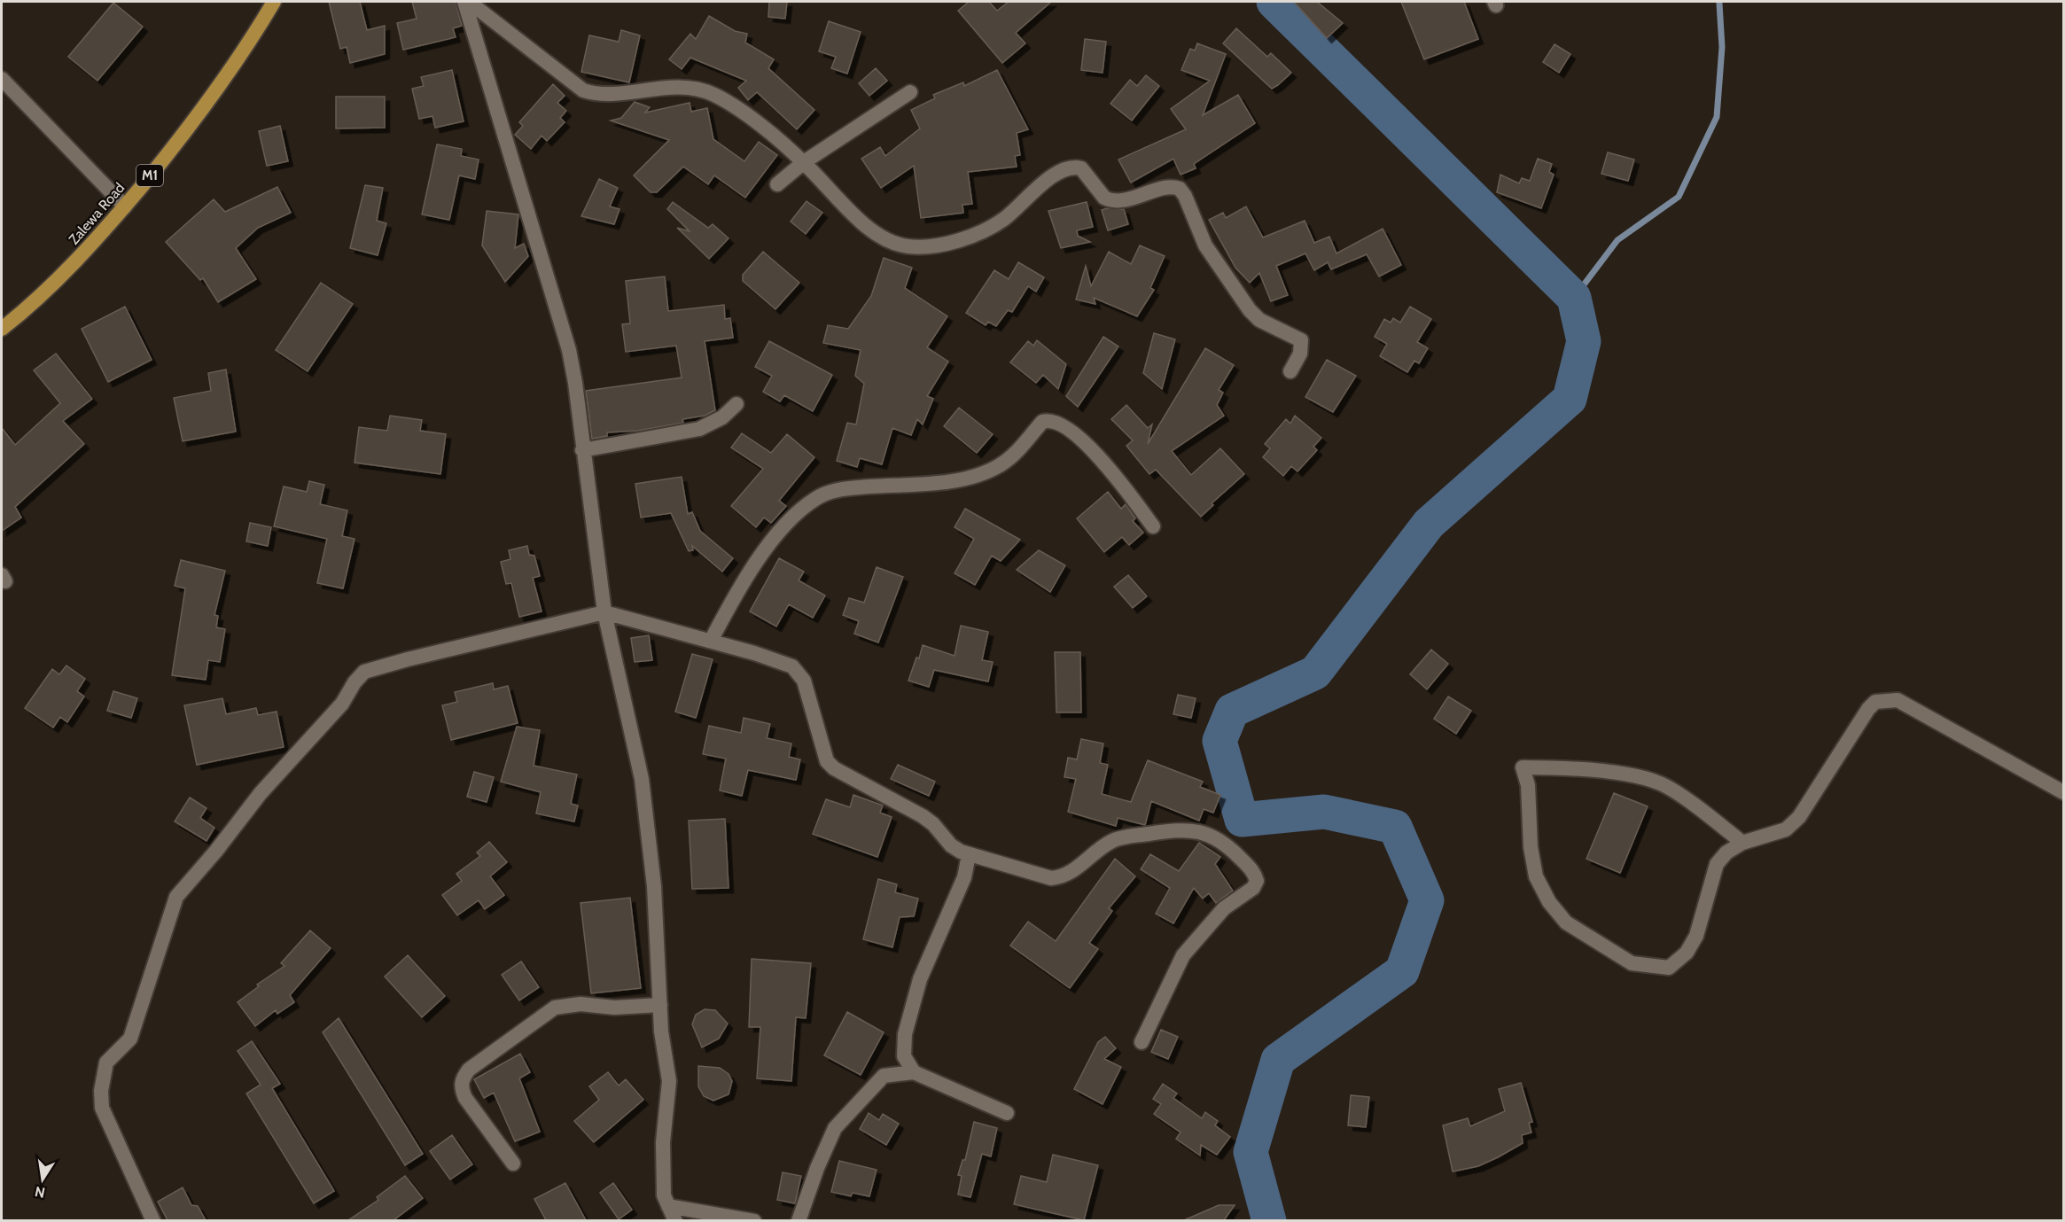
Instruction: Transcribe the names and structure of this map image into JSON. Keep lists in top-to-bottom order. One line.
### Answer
{"streets":{"highway":["M1","Zalewa Road"]},"north":"bottom"}
